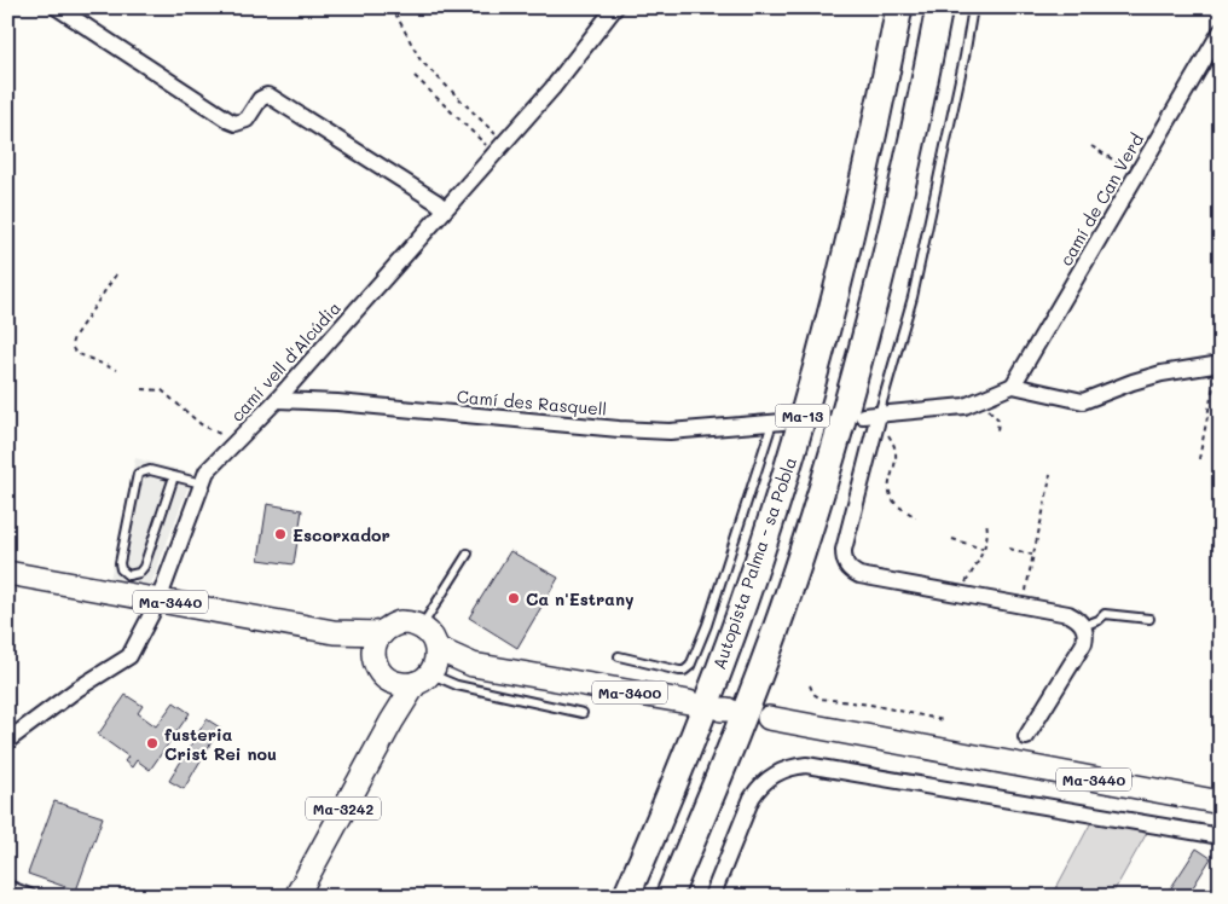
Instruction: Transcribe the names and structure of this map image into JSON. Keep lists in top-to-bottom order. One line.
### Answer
{"streets":{"highway":["Ma-13","Autopista Palma - sa Pobla"],"main road":["Ma-3440","Ma-3400","Ma-3242"],"street":["camí de Can Verd","camí vell d'Alcúdia","Camí des Rasquell"]},"crossings":[["camí vell d'Alcúdia","Camí des Rasquell"],["camí vell d'Alcúdia","Ma-3440"],["Ma-3440","Ma-3400"],["Ma-3440","Ma-3242"],["Ma-3400","Ma-3242"]],"places":["Escorxador","Ca n'Estrany","fusteria Crist Rei nou"]}
